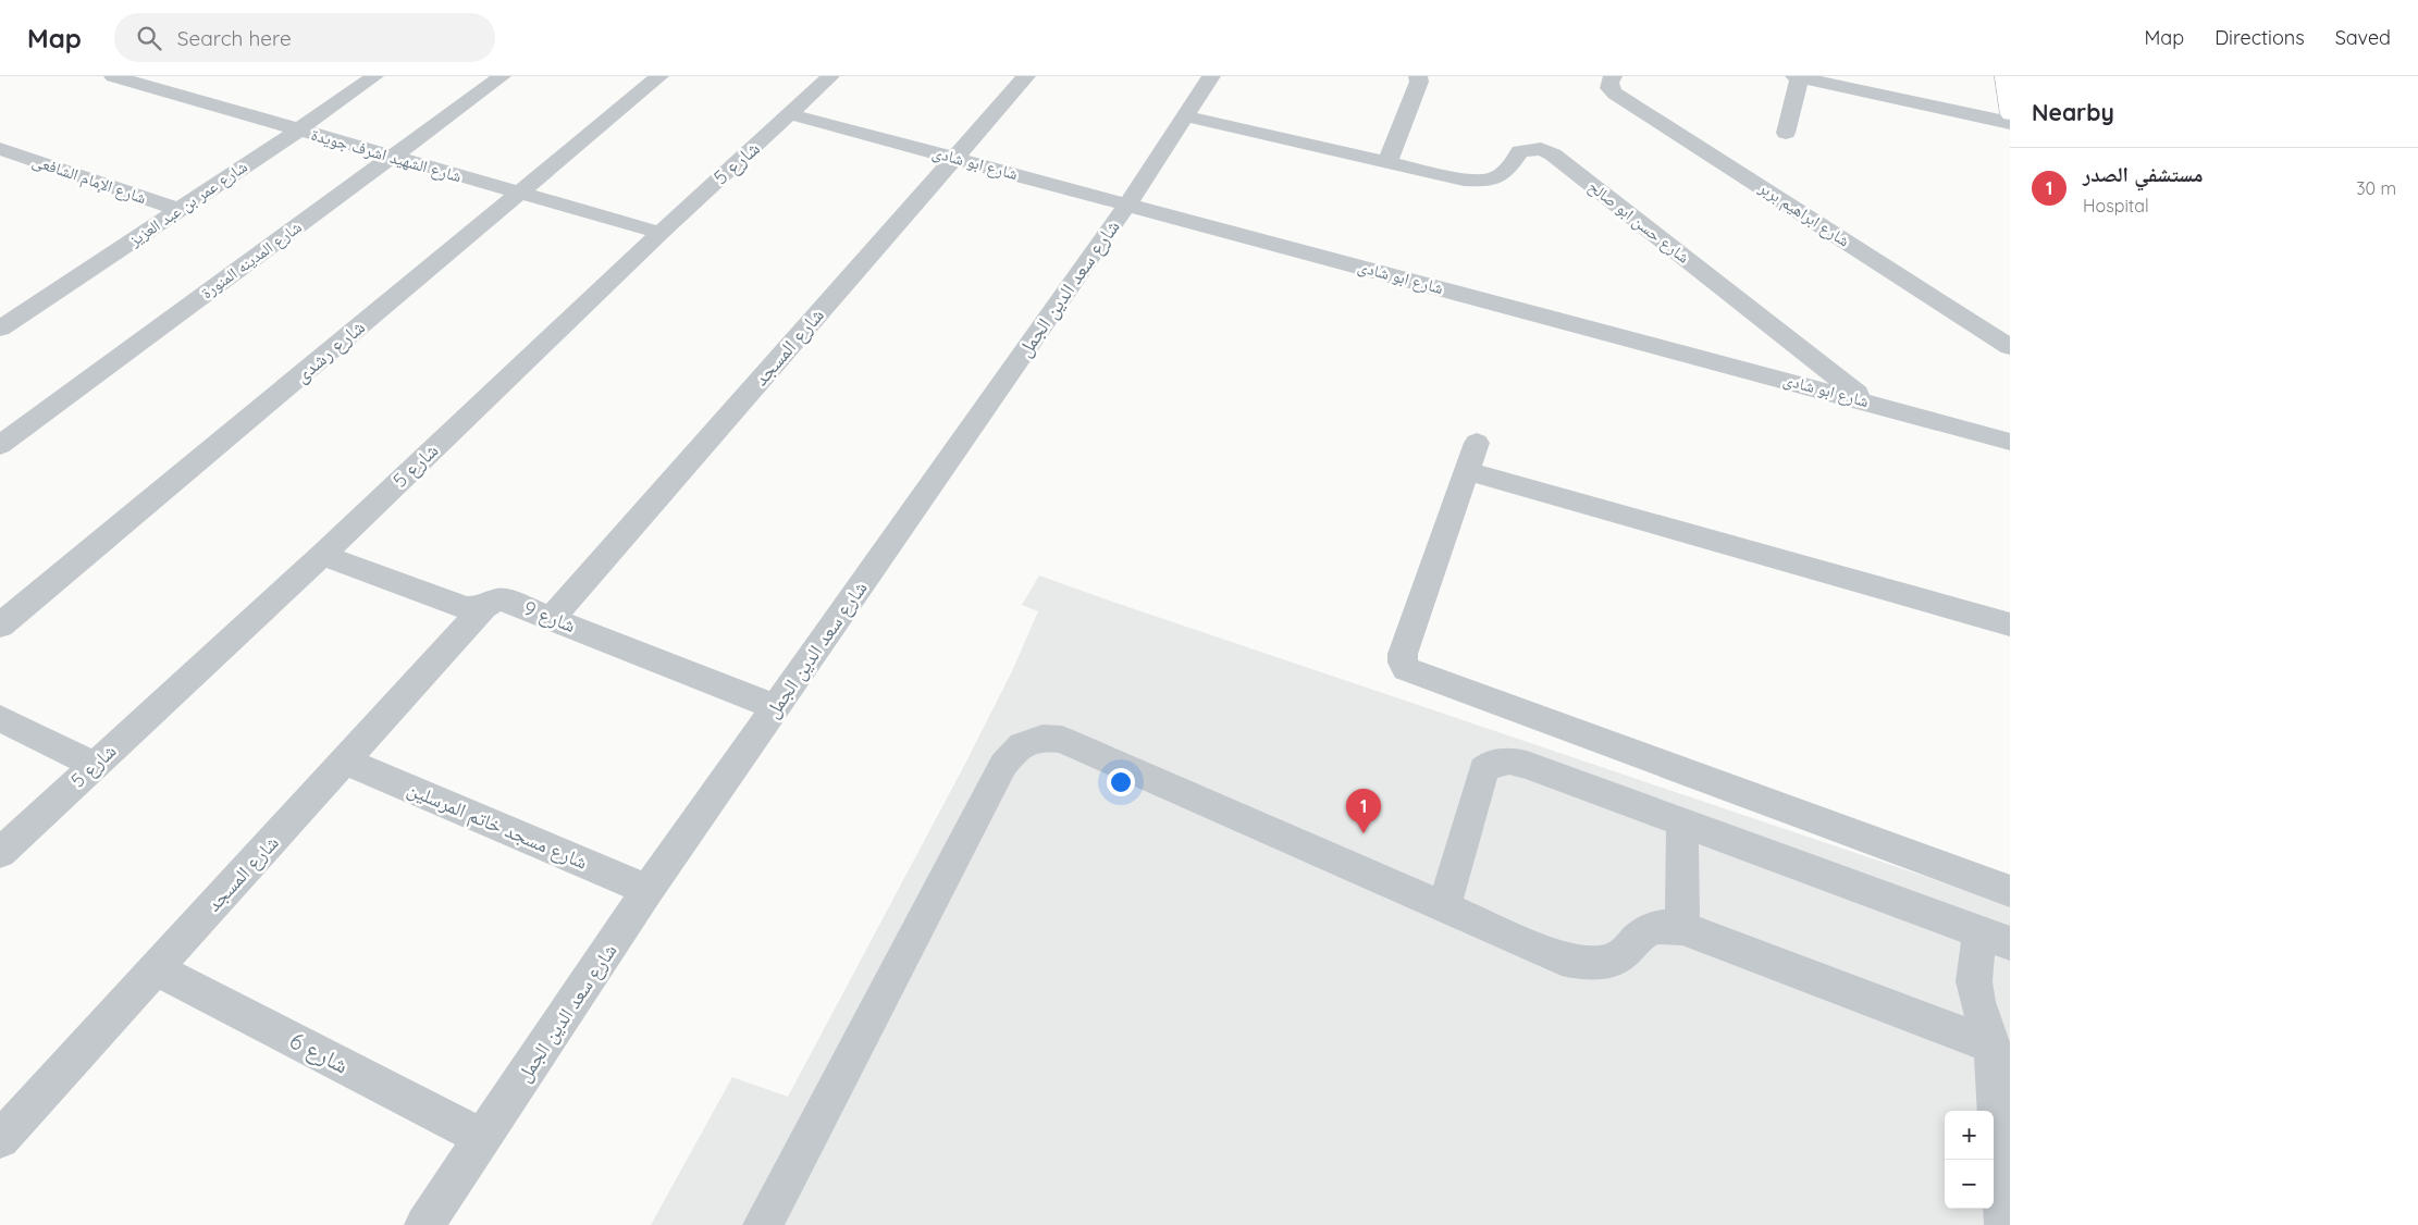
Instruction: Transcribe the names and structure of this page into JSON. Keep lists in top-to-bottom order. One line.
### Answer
{"streets":{"street":["شارع الشهيد اشرف جويدة","شارع 5","شارع ابو شادى","شارع الإمام الشافعى","شارع عمر بن عبد العزيز","شارع ابراهيم بربر","شارع حسن ابو صالح","شارع المدينه المنورة","شارع سعد الدين الجمل","شارع المسجد","شارع رشدى","شارع 9","شارع مسجد خاتم المرسلين","شارع 6"]},"crossings":[["شارع الشهيد اشرف جويدة","شارع 5"],["شارع الشهيد اشرف جويدة","شارع عمر بن عبد العزيز"],["شارع الشهيد اشرف جويدة","شارع المدينه المنورة"],["شارع الشهيد اشرف جويدة","شارع رشدى"],["شارع 5","شارع ابو شادى"],["شارع 5","شارع 9"],["شارع ابو شادى","شارع حسن ابو صالح"],["شارع ابو شادى","شارع سعد الدين الجمل"],["شارع ابو شادى","شارع المسجد"],["شارع الإمام الشافعى","شارع عمر بن عبد العزيز"],["شارع سعد الدين الجمل","شارع 9"],["شارع سعد الدين الجمل","شارع مسجد خاتم المرسلين"],["شارع سعد الدين الجمل","شارع 6"],["شارع المسجد","شارع 9"],["شارع المسجد","شارع مسجد خاتم المرسلين"],["شارع المسجد","شارع 6"]],"page":{"header":"Map","search":"Search here","nav":["Map","Directions","Saved"],"heading":"Nearby","list":[{"mark":"1","name":"مستشفي الصدر","note":"Hospital","value":"30 m"}],"pins":"1","map_buttons":["+","−"]}}
